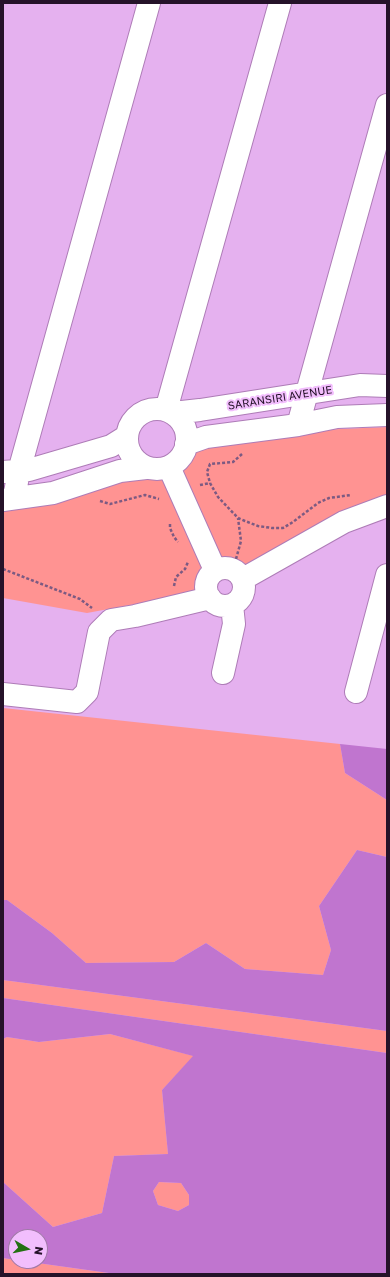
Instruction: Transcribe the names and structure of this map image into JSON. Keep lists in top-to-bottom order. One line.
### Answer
{"streets":{"street":["SARANSIRI AVENUE"]},"north":"right"}
